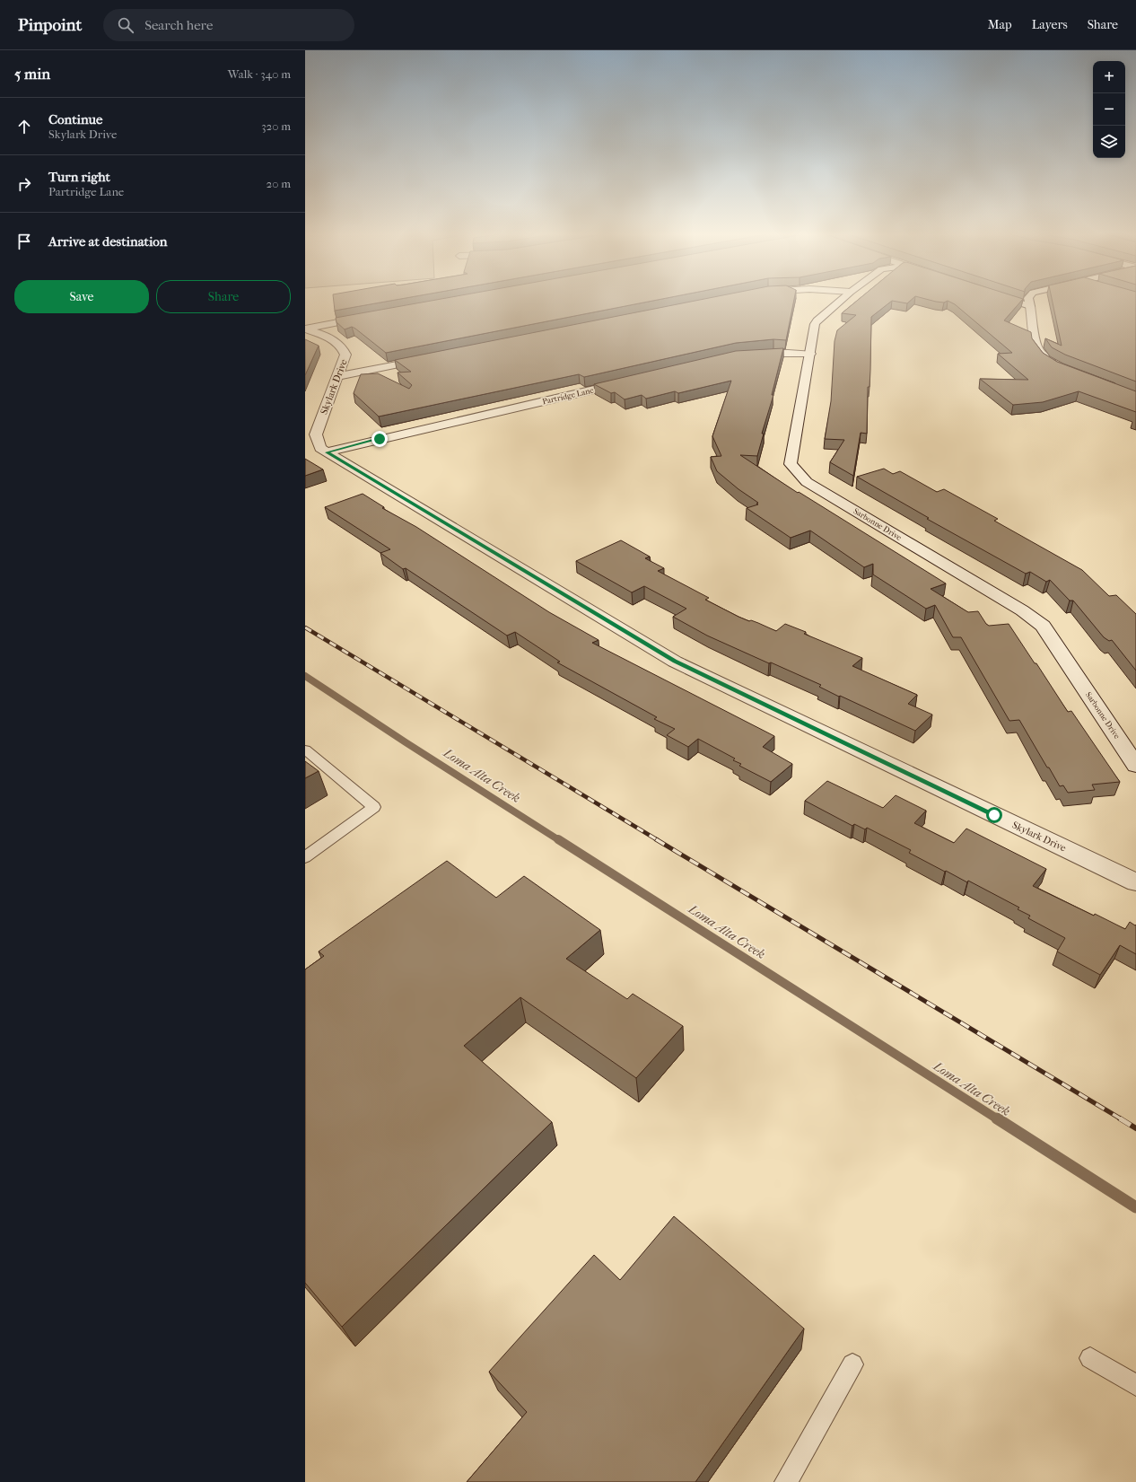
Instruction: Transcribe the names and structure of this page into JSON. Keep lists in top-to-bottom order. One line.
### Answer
{"streets":{"street":["Skylark Drive","Partridge Lane","Sarbonne Drive"]},"crossings":[["Skylark Drive","Partridge Lane"]],"water":["Loma Alta Creek"],"page":{"header":"Pinpoint","search":"Search here","nav":["Map","Layers","Share"],"heading":["5 min","Walk · 340 m"],"map_buttons":["+","−"],"list":[["Continue","Skylark Drive","320 m"],["Turn right","Partridge Lane","20 m"],"Arrive at destination"],"buttons":["Save","Share"]}}
